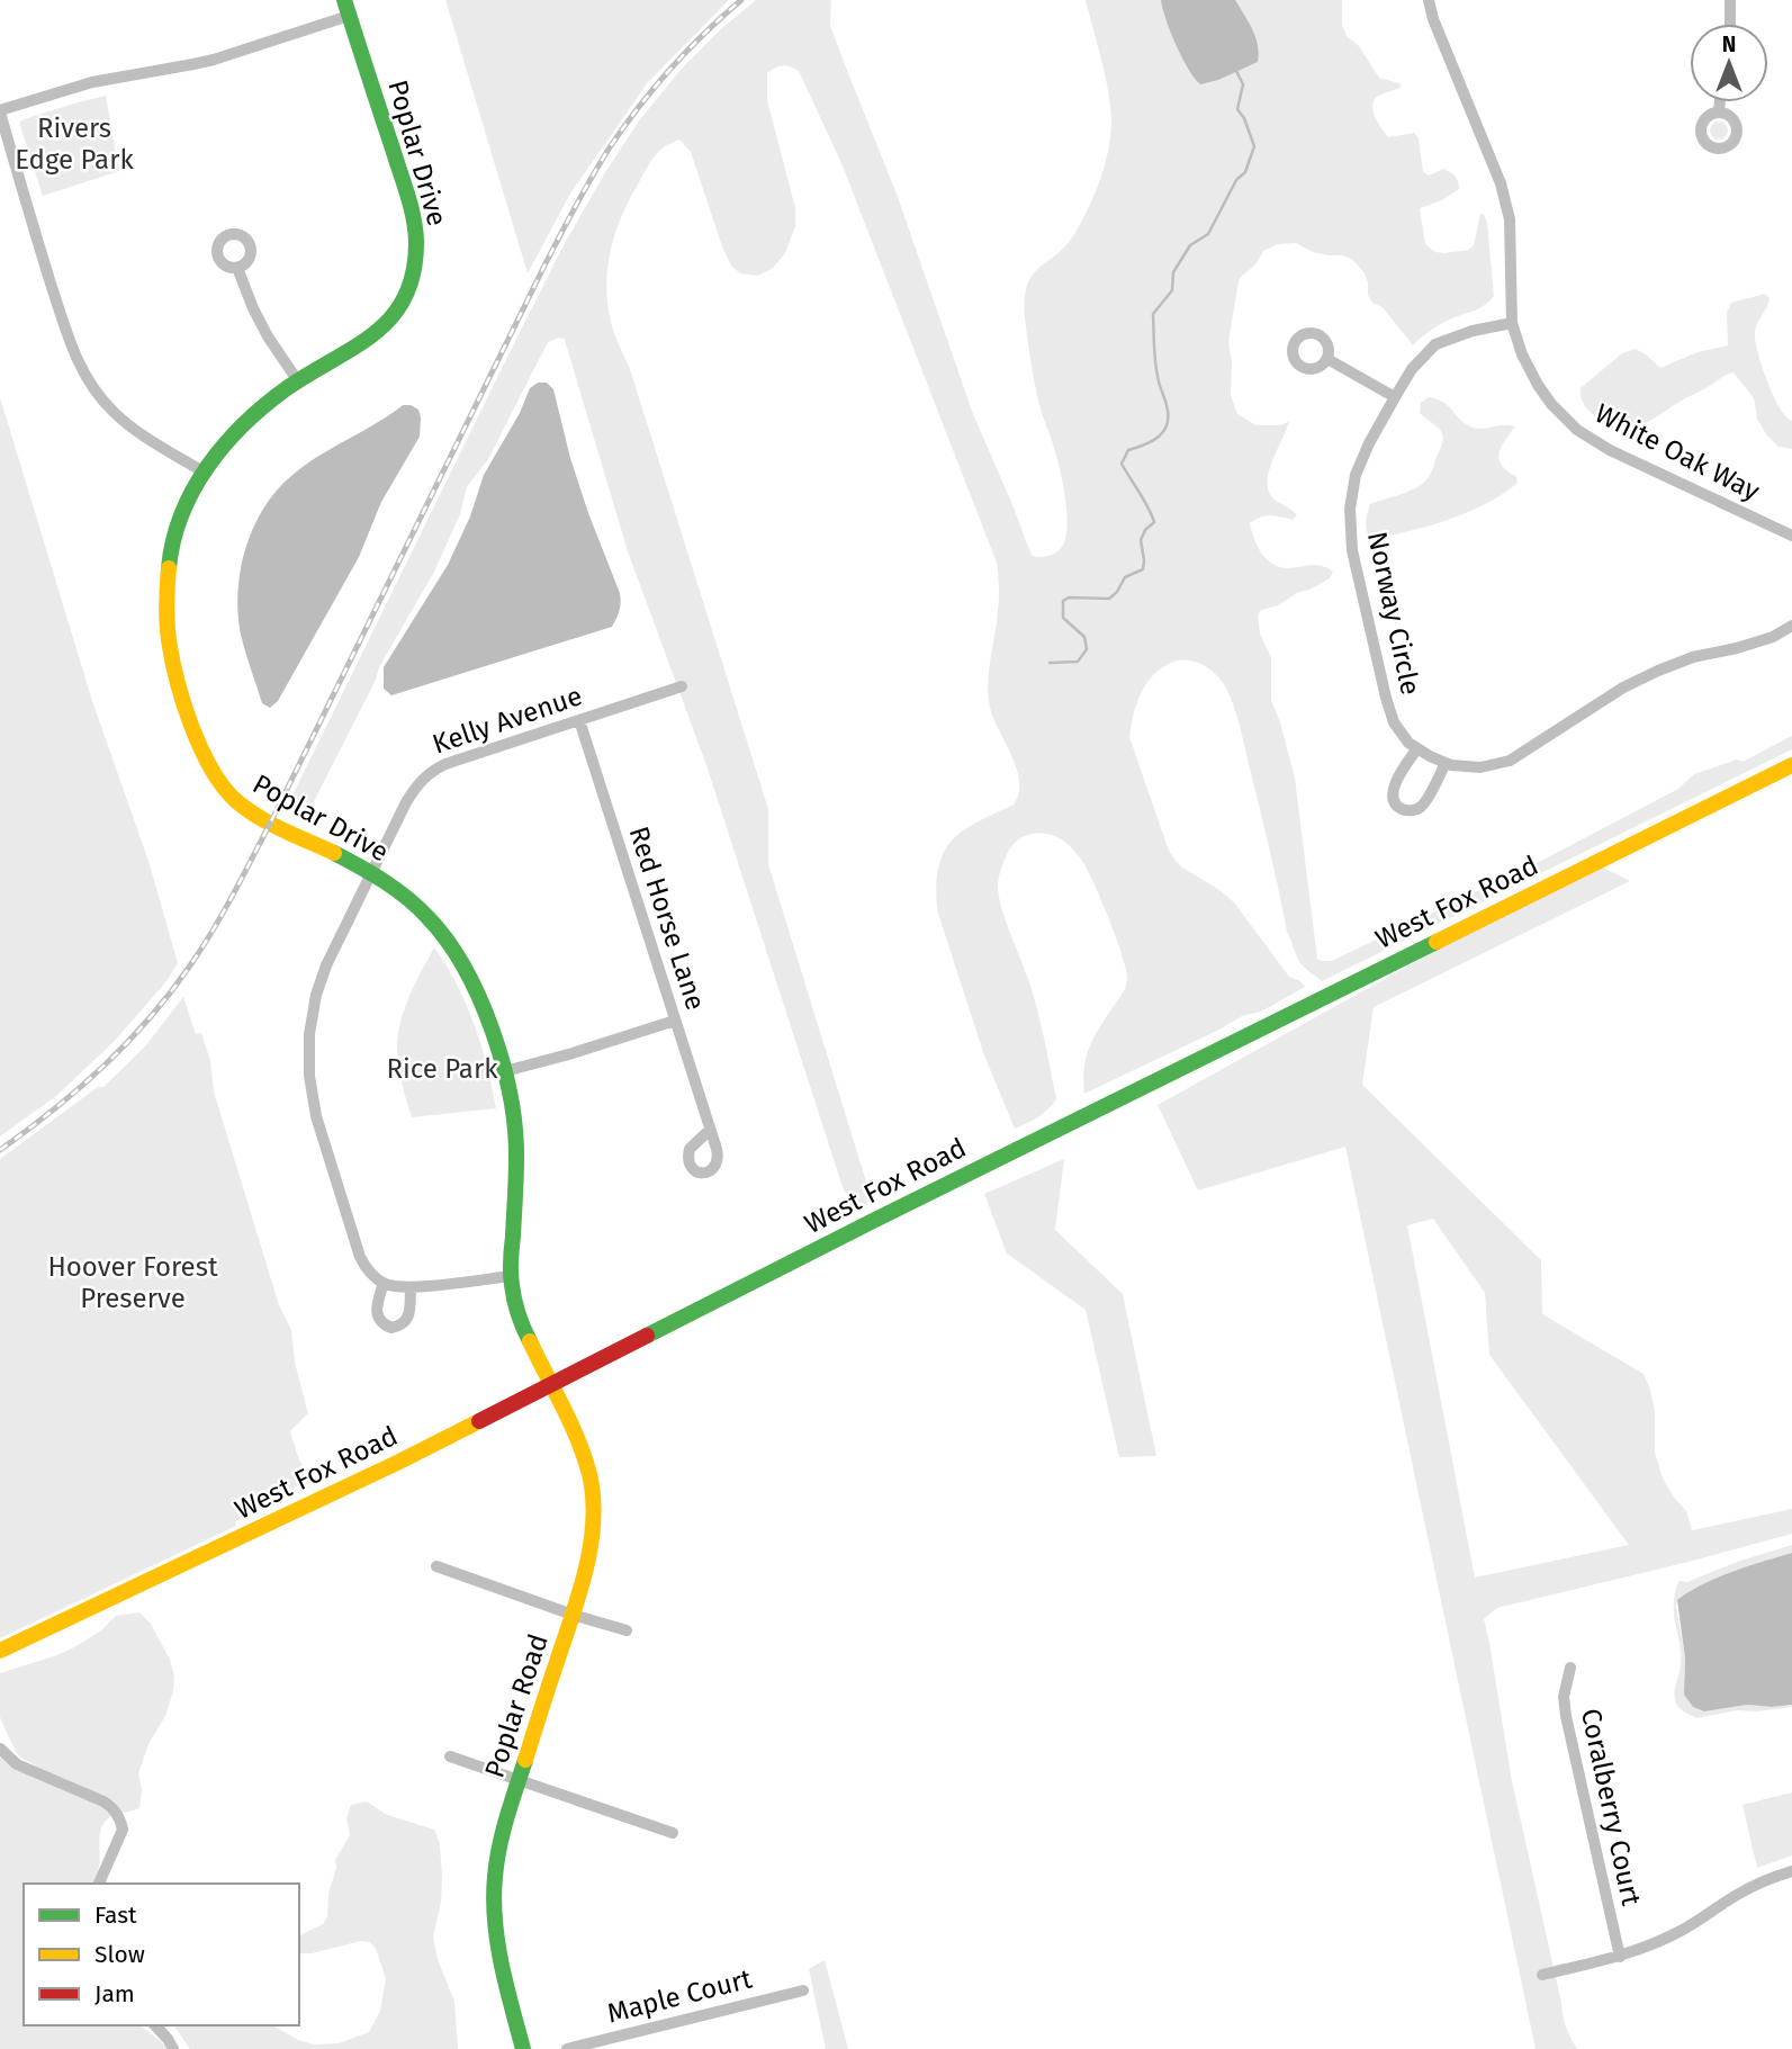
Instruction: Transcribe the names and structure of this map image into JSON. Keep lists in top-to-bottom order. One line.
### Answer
{"streets":{"street":["Poplar Drive","White Oak Way","Norway Circle","Kelly Avenue","West Fox Road","Red Horse Lane","Poplar Road","Coralberry Court","Maple Court"]},"crossings":[["Poplar Drive","Kelly Avenue"],["Poplar Drive","West Fox Road"],["Poplar Drive","Poplar Road"],["White Oak Way","Norway Circle"],["Kelly Avenue","Red Horse Lane"],["West Fox Road","Poplar Road"]],"parks":["Rivers Edge Park","Rice Park","Hoover Forest Preserve"],"legend":["Fast","Slow","Jam"],"north":"top"}
